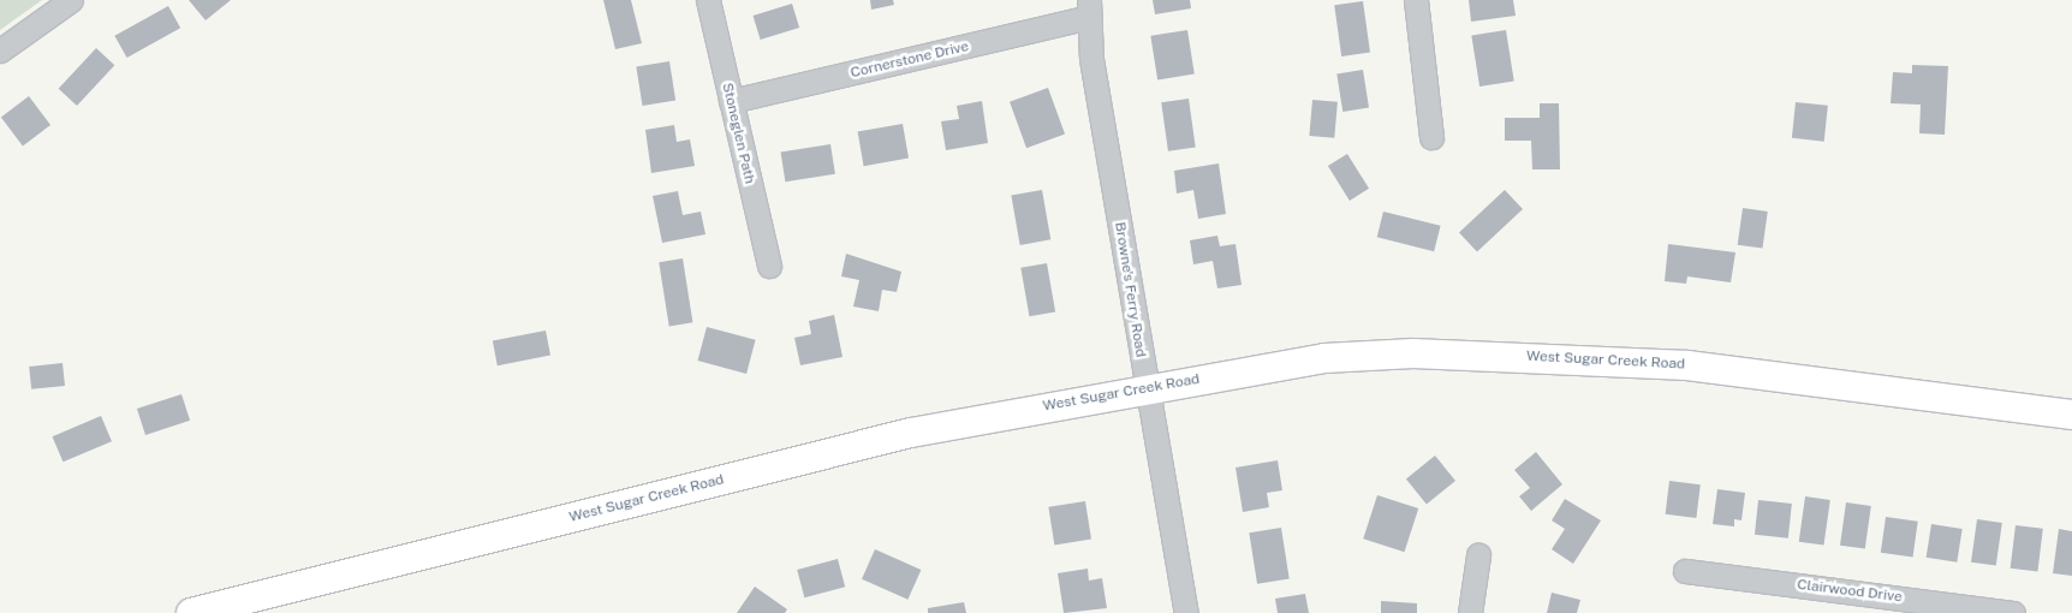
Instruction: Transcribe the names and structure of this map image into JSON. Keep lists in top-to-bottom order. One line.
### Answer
{"streets":{"main road":["West Sugar Creek Road"],"street":["Cornerstone Drive","Stoneglen Path","Browne's Ferry Road","Clairwood Drive"]},"crossings":[["Cornerstone Drive","Stoneglen Path"],["Cornerstone Drive","Browne's Ferry Road"],["Browne's Ferry Road","West Sugar Creek Road"]]}
